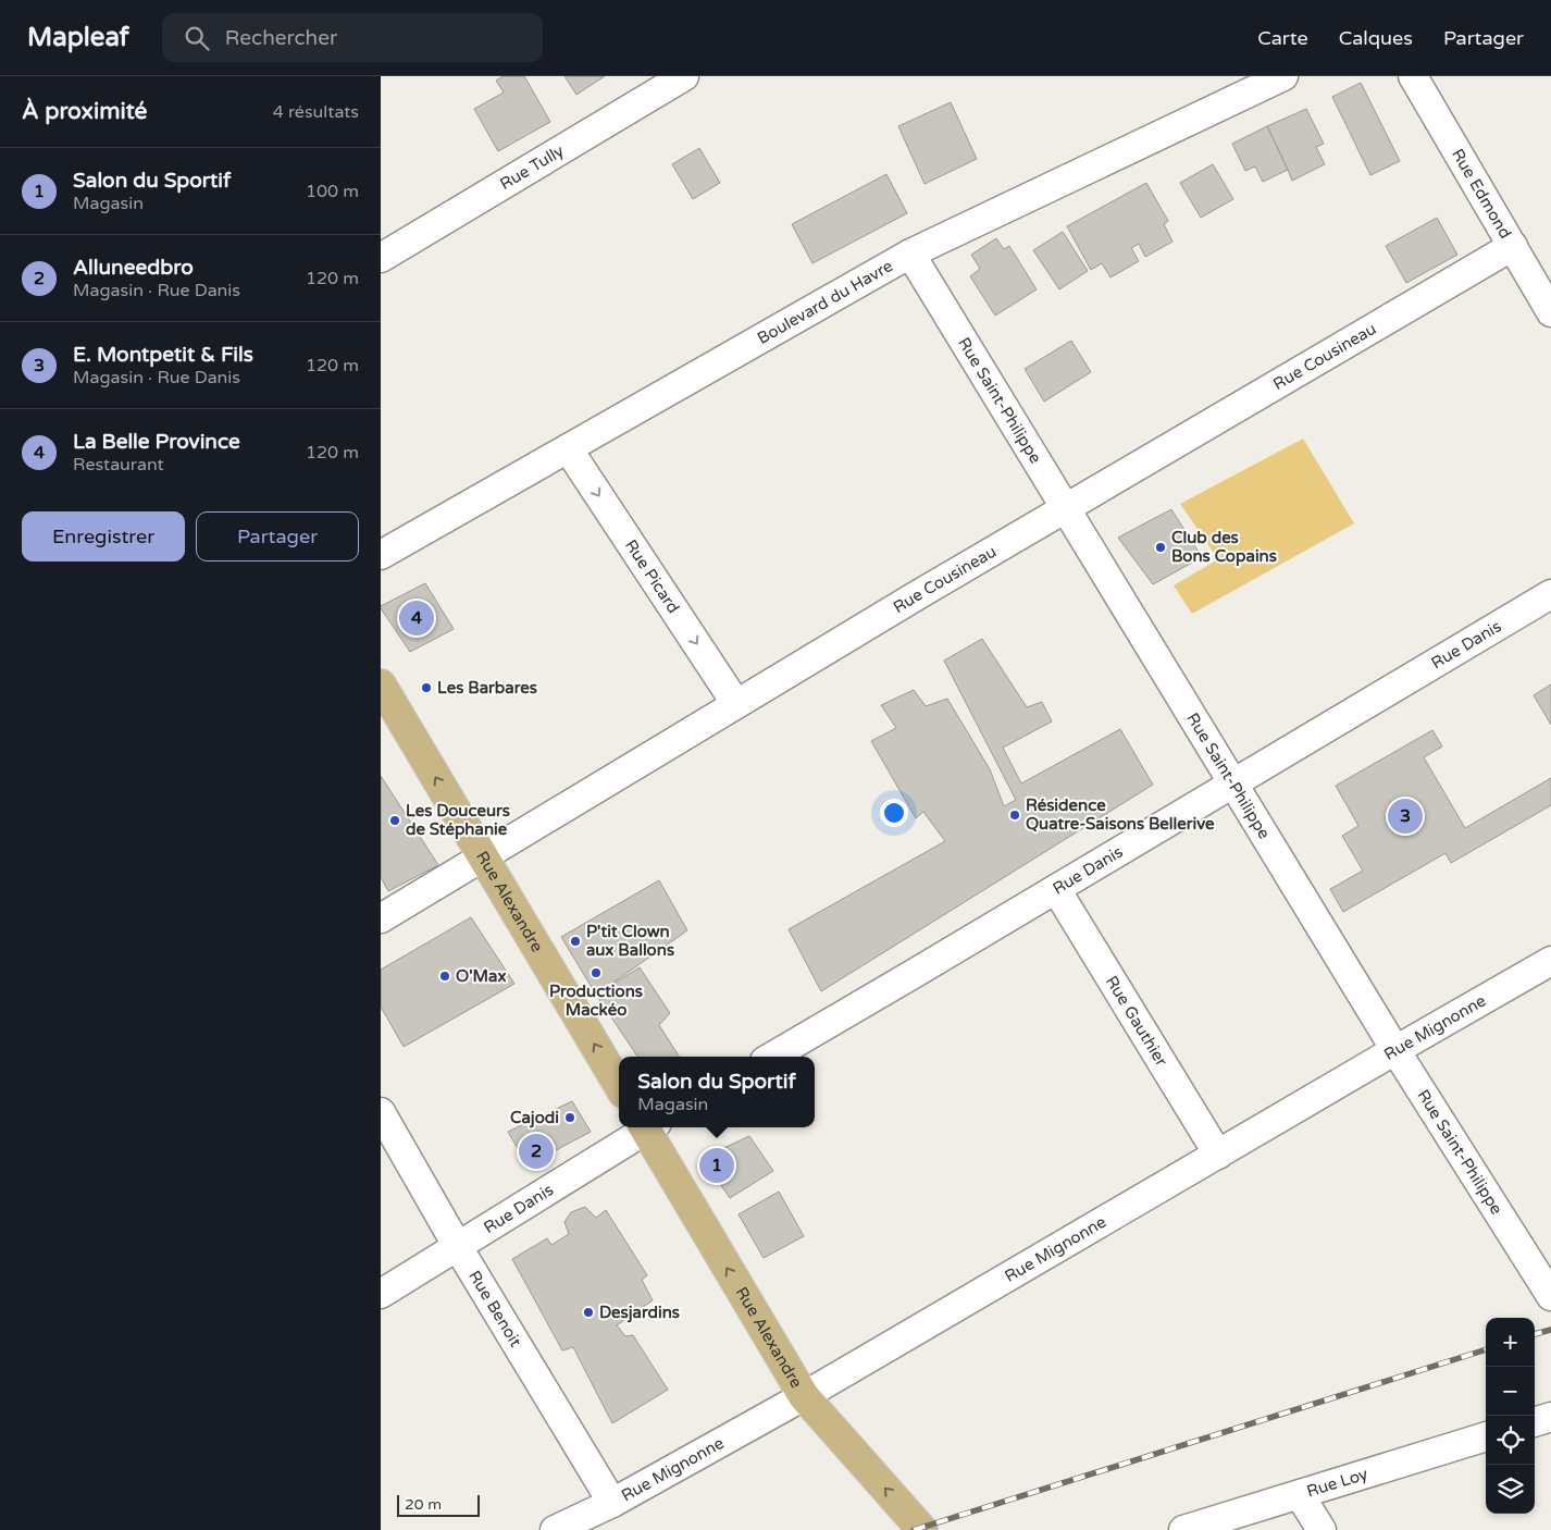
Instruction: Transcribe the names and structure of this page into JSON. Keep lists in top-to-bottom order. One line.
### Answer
{"streets":{"main road":["Rue Alexandre"],"street":["Rue Tully","Rue Edmond","Boulevard du Havre","Rue Cousineau","Rue Saint-Philippe","Rue Picard","Rue Danis","Rue Gauthier","Rue Mignonne","Rue Benoit","Rue Loy"]},"crossings":[["Rue Edmond","Rue Cousineau"],["Boulevard du Havre","Rue Saint-Philippe"],["Boulevard du Havre","Rue Picard"],["Rue Cousineau","Rue Saint-Philippe"],["Rue Cousineau","Rue Picard"],["Rue Cousineau","Rue Alexandre"],["Rue Saint-Philippe","Rue Danis"],["Rue Saint-Philippe","Rue Mignonne"],["Rue Danis","Rue Gauthier"],["Rue Danis","Rue Benoit"],["Rue Alexandre","Rue Mignonne"],["Rue Gauthier","Rue Mignonne"],["Rue Mignonne","Rue Benoit"]],"one_way":["Rue Picard","Rue Alexandre"],"places":["Club des Bons Copains","Les Barbares","Résidence Quatre-Saisons Bellerive","Les Douceurs de Stéphanie","P'tit Clown aux Ballons","Productions Mackéo","O'Max","Cajodi","Desjardins"],"scale_bar":"20 m","page":{"header":"Mapleaf","search":"Rechercher","nav":["Carte","Calques","Partager"],"heading":["À proximité","4 résultats"],"list":[{"mark":"1","name":"Salon du Sportif","note":"Magasin","value":"100 m"},{"mark":"2","name":"Alluneedbro","note":"Magasin · Rue Danis","value":"120 m"},{"mark":"3","name":"E. Montpetit & Fils","note":"Magasin · Rue Danis","value":"120 m"},{"mark":"4","name":"La Belle Province","note":"Restaurant","value":"120 m"}],"buttons":["Enregistrer","Partager"],"pins":["4","3","2","1"],"popup":["Salon du Sportif","Magasin"],"map_buttons":["+","−"],"scale":"20 m"}}
